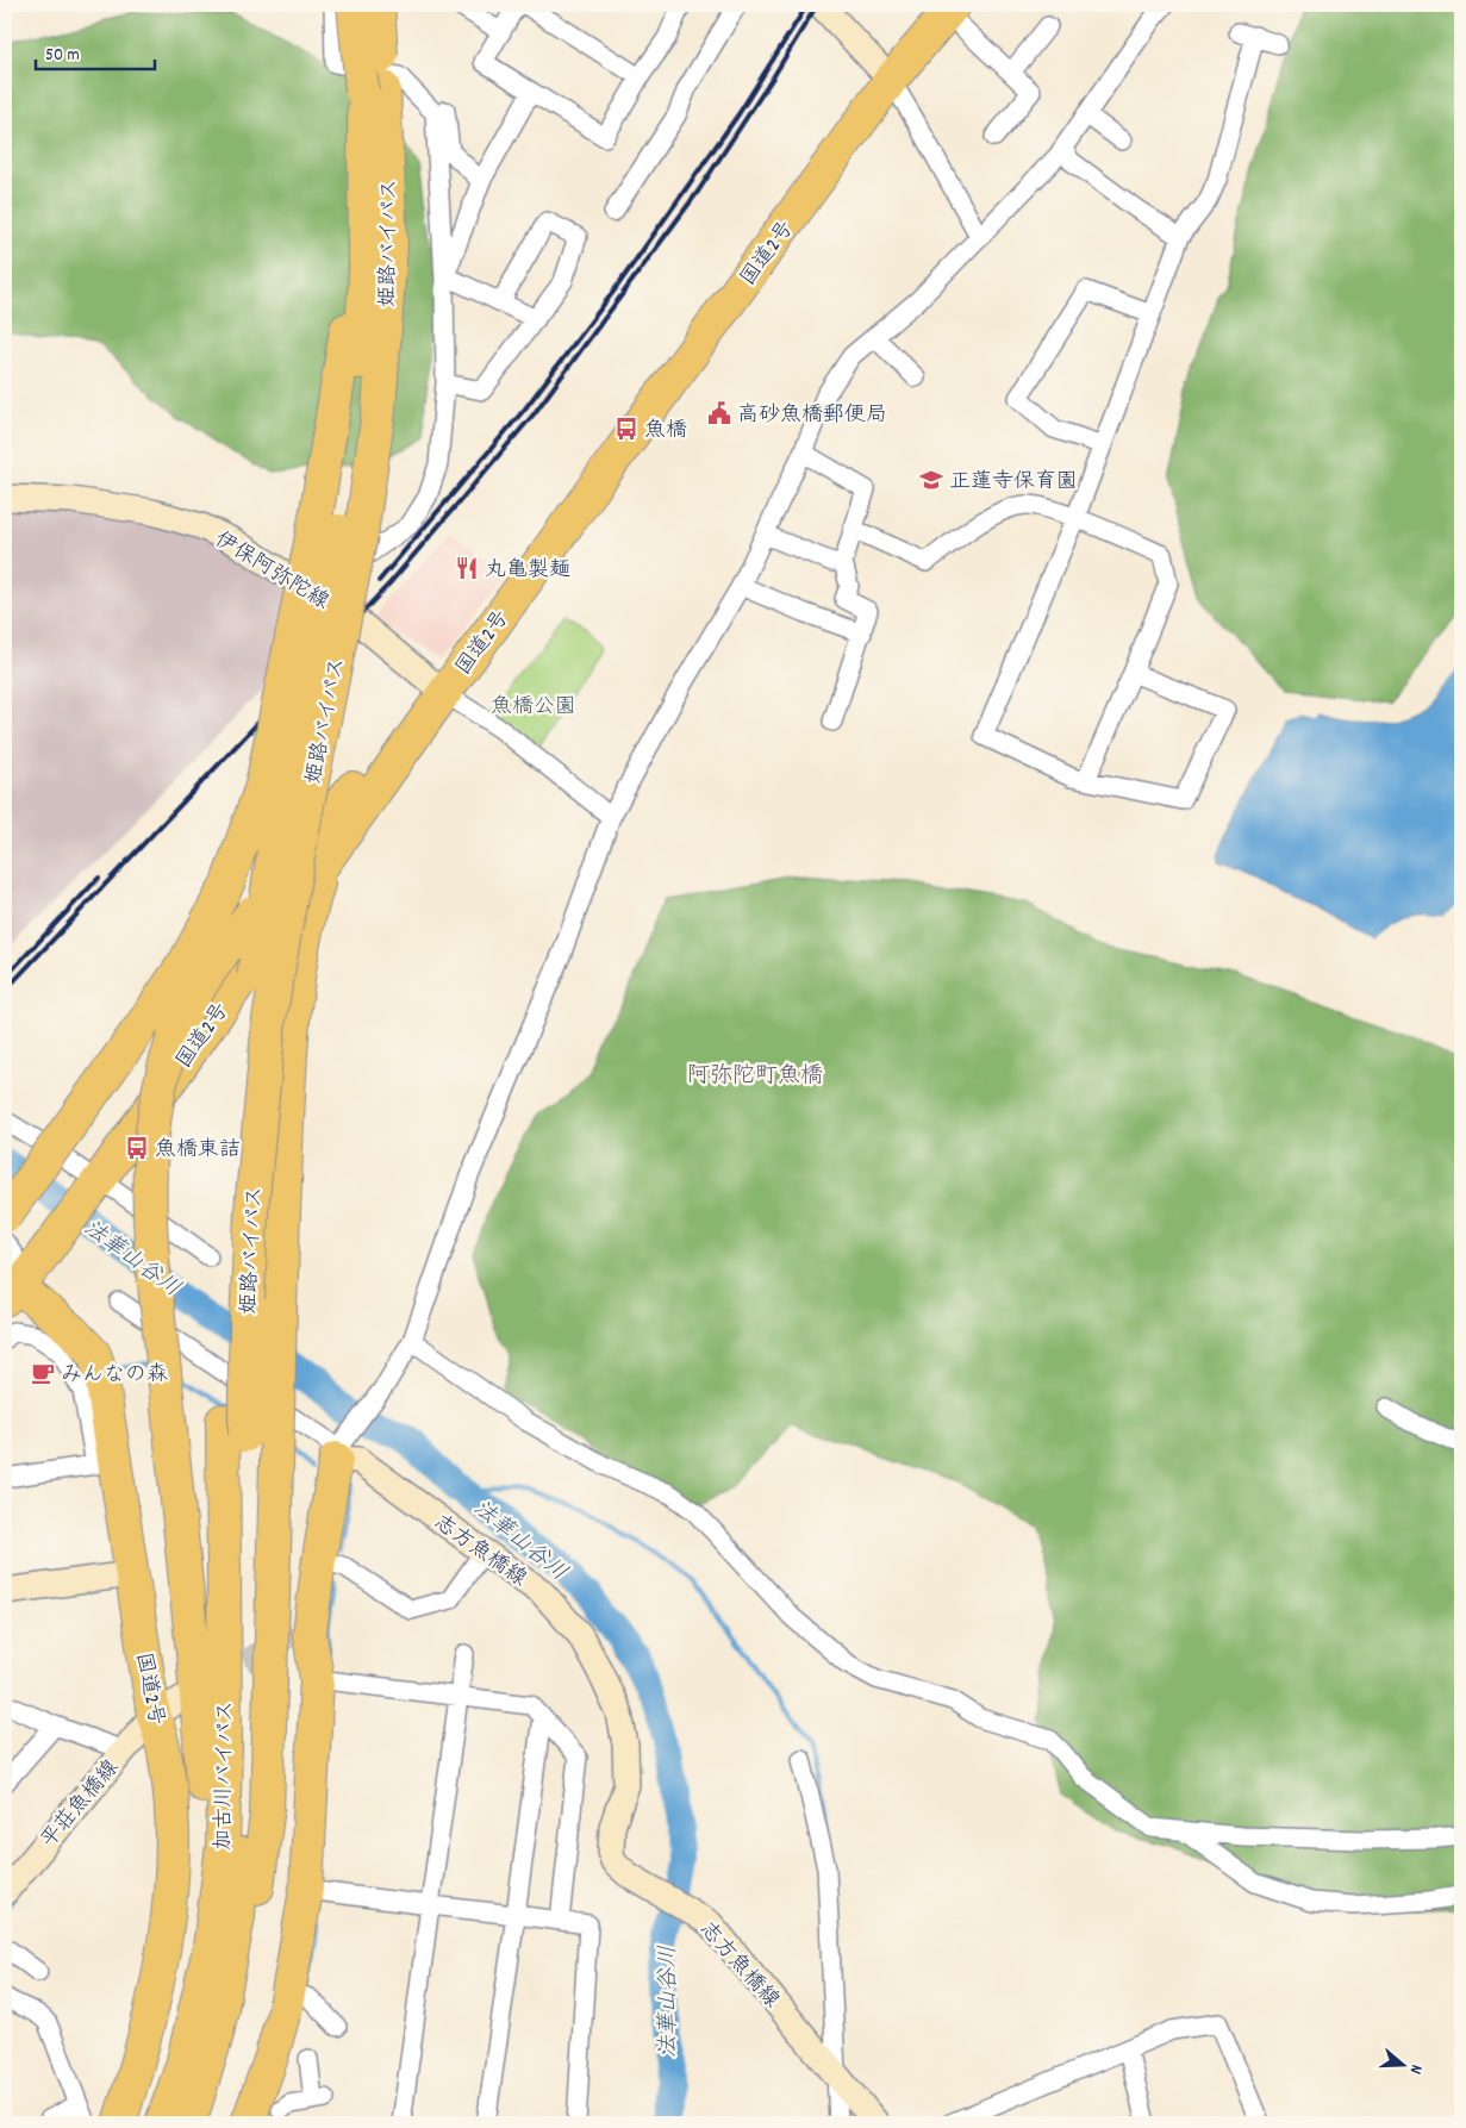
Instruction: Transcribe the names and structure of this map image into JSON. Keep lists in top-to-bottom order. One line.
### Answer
{"streets":{"highway":["姫路バイパス","国道2号","加古川バイパス"],"main road":["伊保阿弥陀線","志方魚橋線","平荘魚橋線"]},"crossings":[["姫路バイパス","加古川バイパス"],["国道2号","伊保阿弥陀線"],["国道2号","平荘魚橋線"]],"districts":["阿弥陀町魚橋"],"water":["法華山谷川"],"parks":["魚橋公園"],"places":{"public building":["高砂魚橋郵便局"],"bus stop":["魚橋","魚橋東詰"],"school or university":["正蓮寺保育園"],"restaurant":["丸亀製麺"],"cafe":["みんなの森"]},"scale_bar":"50 m","north":"right"}
